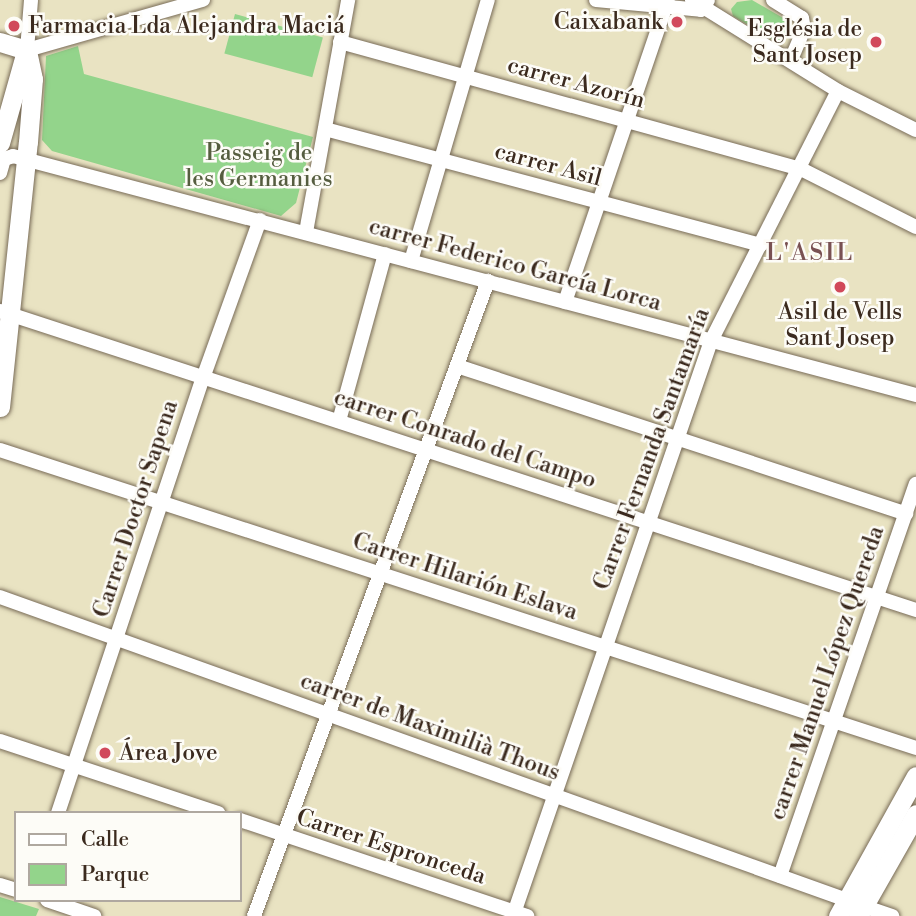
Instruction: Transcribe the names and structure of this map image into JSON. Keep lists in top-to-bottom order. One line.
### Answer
{"streets":{"street":["carrer Azorín","carrer Asil","carrer Federico García Lorca","carrer Conrado del Campo","Carrer Fernanda Santamaría","Carrer Doctor Sapena","Carrer Hilarión Eslava","carrer Manuel López Quereda","carrer de Maximilià Thous","Carrer Espronceda"]},"crossings":[["carrer Azorín","Carrer Fernanda Santamaría"],["carrer Asil","Carrer Fernanda Santamaría"],["carrer Federico García Lorca","Carrer Fernanda Santamaría"],["carrer Conrado del Campo","Carrer Fernanda Santamaría"],["carrer Conrado del Campo","Carrer Doctor Sapena"],["carrer Conrado del Campo","carrer Manuel López Quereda"],["Carrer Fernanda Santamaría","Carrer Hilarión Eslava"],["Carrer Fernanda Santamaría","carrer de Maximilià Thous"],["Carrer Fernanda Santamaría","Carrer Espronceda"],["Carrer Doctor Sapena","Carrer Hilarión Eslava"],["Carrer Doctor Sapena","carrer de Maximilià Thous"],["Carrer Hilarión Eslava","carrer Manuel López Quereda"],["carrer Manuel López Quereda","carrer de Maximilià Thous"]],"districts":["L'ASIL"],"parks":["Passeig de les Germanies"],"places":["Caixabank","Farmacia Lda Alejandra Maciá","Església de Sant Josep","Asil de Vells Sant Josep","Área Jove"],"legend":["Calle","Parque"]}
